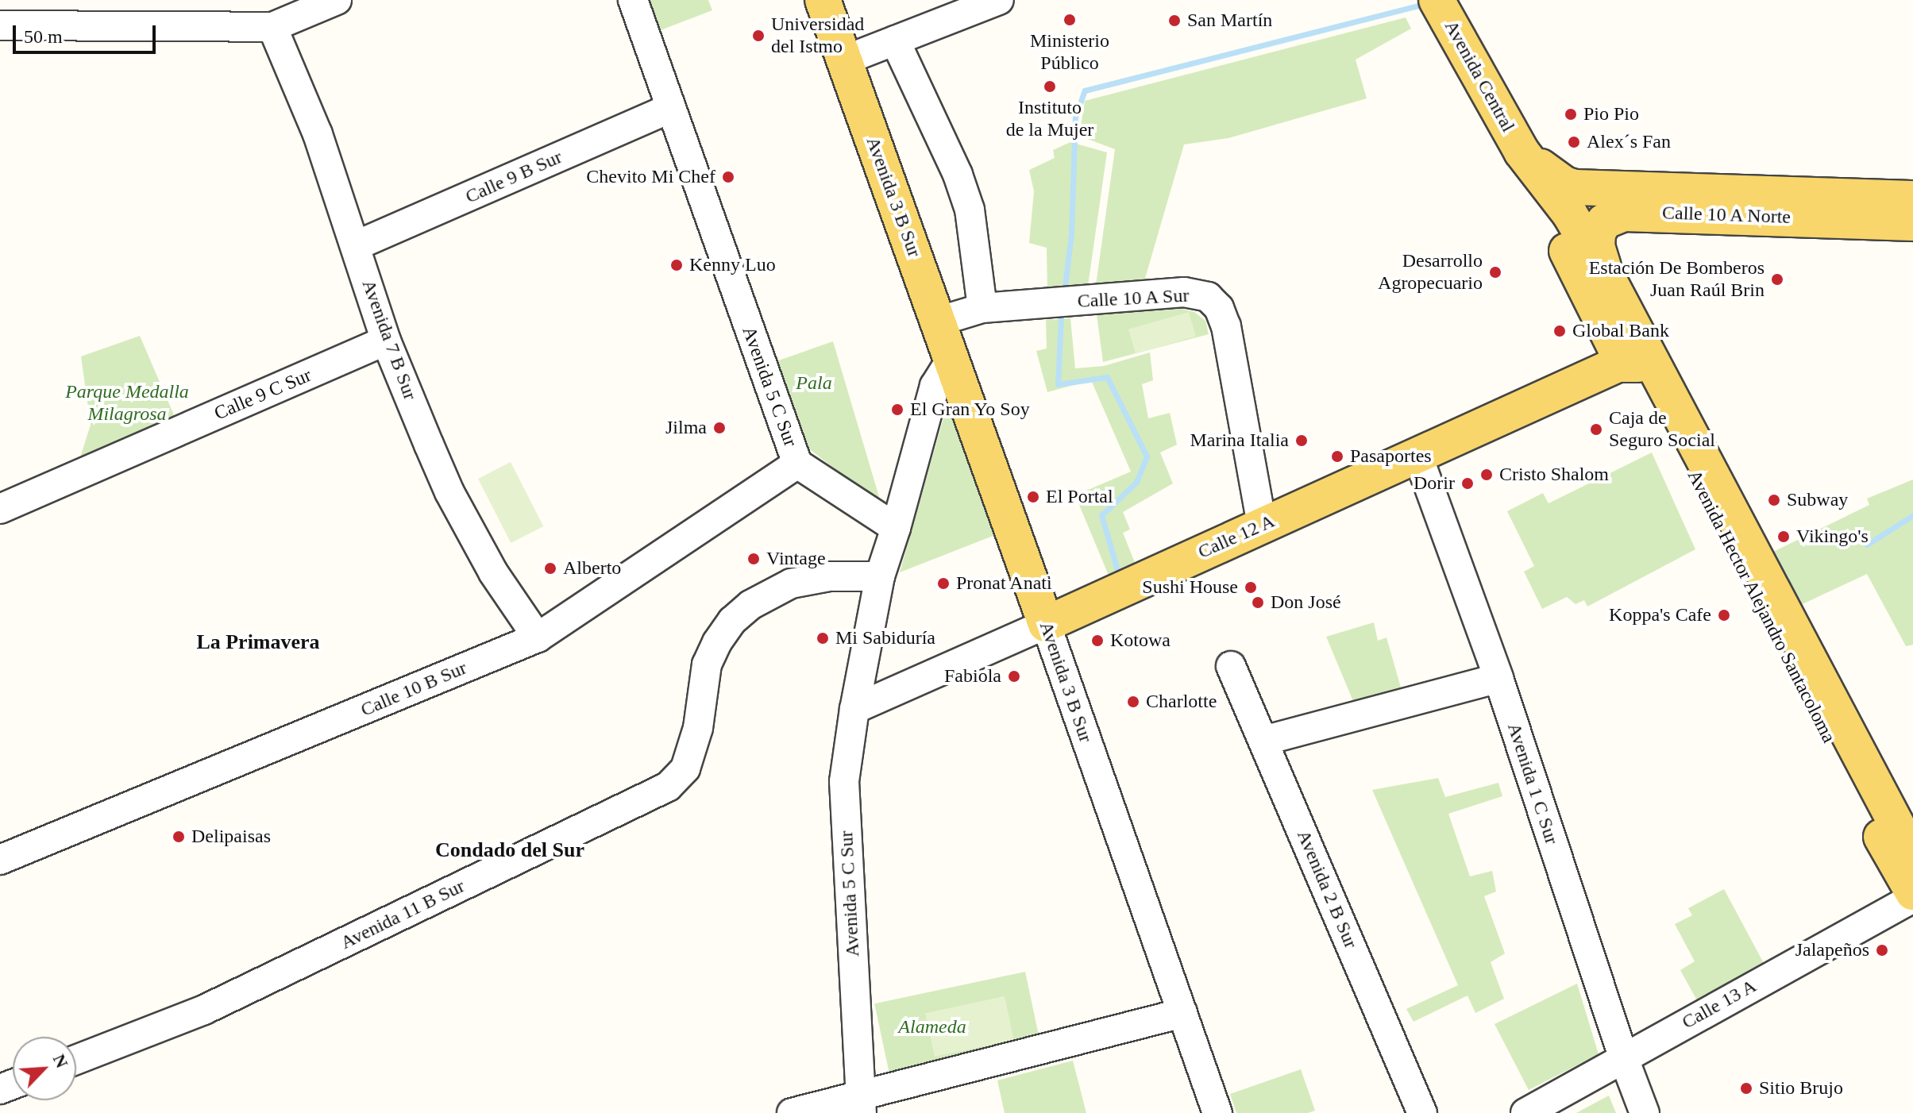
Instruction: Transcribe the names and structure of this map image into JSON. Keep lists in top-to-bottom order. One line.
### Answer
{"streets":{"main road":["Avenida Central","Avenida 3 B Sur","Calle 10 A Norte","Calle 12 A","Avenida Hector Alejandro Santacoloma"],"street":["Calle 9 B Sur","Calle 10 A Sur","Avenida 7 B Sur","Avenida 5 C Sur","Calle 9 C Sur","Calle 10 B Sur","Avenida 1 C Sur","Avenida 2 B Sur","Avenida 11 B Sur","Calle 13 A"]},"crossings":[["Avenida Central","Calle 10 A Norte"],["Avenida Central","Avenida Hector Alejandro Santacoloma"],["Calle 9 B Sur","Avenida 7 B Sur"],["Calle 9 B Sur","Avenida 5 C Sur"],["Avenida 3 B Sur","Calle 10 A Sur"],["Avenida 3 B Sur","Calle 12 A"],["Calle 10 A Norte","Avenida Hector Alejandro Santacoloma"],["Calle 10 A Sur","Calle 12 A"],["Avenida 7 B Sur","Calle 9 C Sur"],["Avenida 7 B Sur","Calle 10 B Sur"],["Avenida 5 C Sur","Calle 12 A"],["Avenida 5 C Sur","Calle 10 B Sur"],["Avenida 5 C Sur","Avenida 11 B Sur"],["Calle 12 A","Avenida Hector Alejandro Santacoloma"],["Calle 12 A","Avenida 1 C Sur"],["Avenida 1 C Sur","Calle 13 A"]],"districts":["La Primavera","Condado del Sur"],"parks":["Pala","Parque Medalla Milagrosa","Alameda"],"places":["Ministerio Público","San Martín","Universidad del Istmo","Instituto de la Mujer","Pio Pio","Alex´s Fan","Chevito Mi Chef","Kenny Luo","Desarrollo Agropecuario","Estación De Bomberos Juan Raúl Brin","Global Bank","El Gran Yo Soy","Jilma","Caja de Seguro Social","Marina Italia","Pasaportes","Cristo Shalom","Dorir","El Portal","Subway","Vikingo's","Vintage","Alberto","Pronat Anati","Sushi House","Don José","Koppa's Cafe","Mi Sabiduría","Kotowa","Fabiola","Charlotte","Delipaisas","Jalapeños","Sitio Brujo"],"scale_bar":"50 m","north":"top right"}
